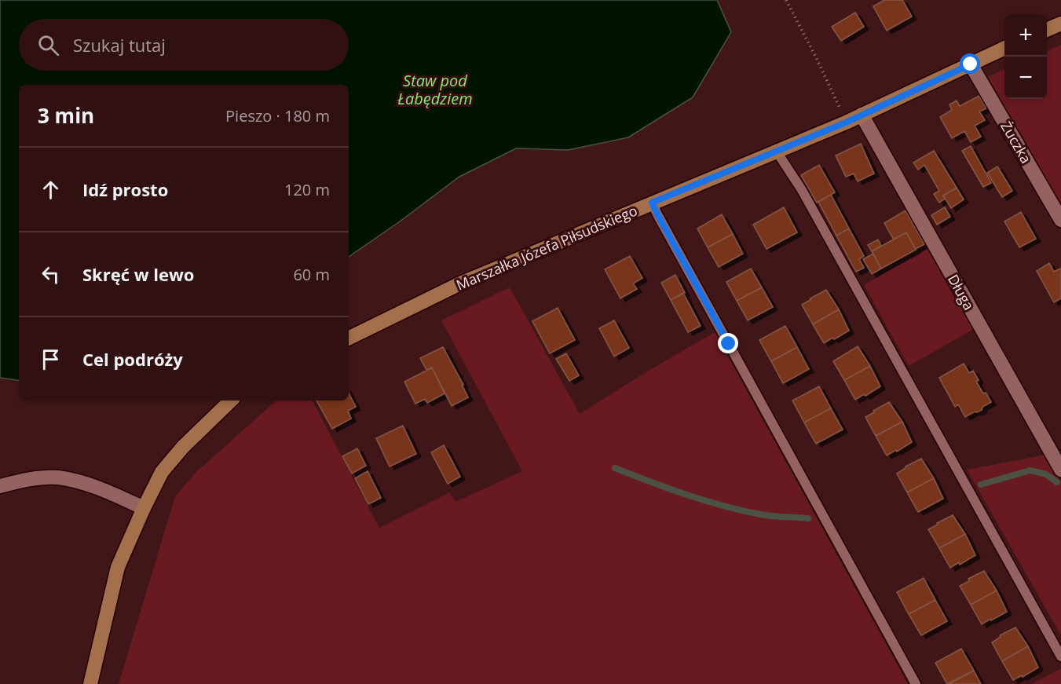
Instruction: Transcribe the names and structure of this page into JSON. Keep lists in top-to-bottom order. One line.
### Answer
{"streets":{"street":["Żuczka","Marszałka Józefa Piłsudskiego","Długa"]},"crossings":[["Żuczka","Marszałka Józefa Piłsudskiego"],["Marszałka Józefa Piłsudskiego","Długa"]],"water":["Staw pod Łabędziem"],"page":{"map_buttons":["+","−"],"search":"Szukaj tutaj","heading":["3 min","Pieszo · 180 m"],"list":[["Idź prosto","120 m"],["Skręć w lewo","60 m"],"Cel podróży"]}}
